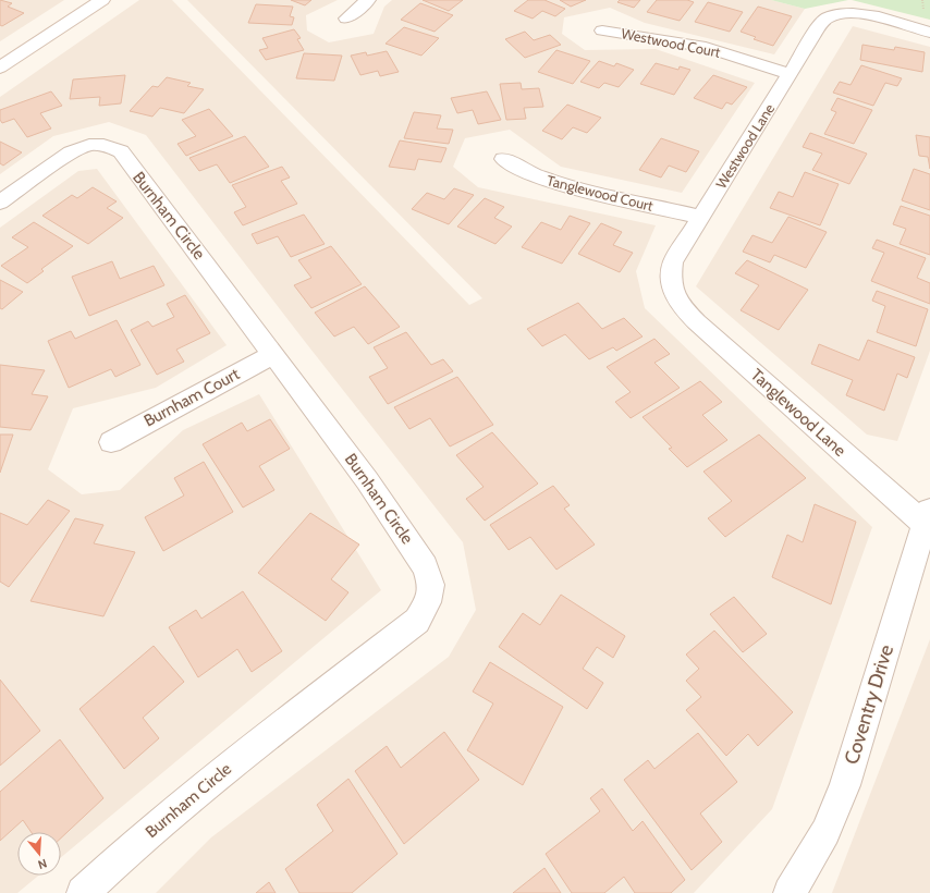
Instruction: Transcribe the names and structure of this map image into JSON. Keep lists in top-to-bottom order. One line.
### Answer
{"streets":{"street":["Westwood Court","Westwood Lane","Tanglewood Court","Burnham Circle","Burnham Court","Tanglewood Lane","Coventry Drive"]},"crossings":[["Westwood Court","Westwood Lane"],["Westwood Lane","Tanglewood Court"],["Westwood Lane","Tanglewood Lane"],["Burnham Circle","Burnham Court"],["Tanglewood Lane","Coventry Drive"]],"north":"bottom"}
